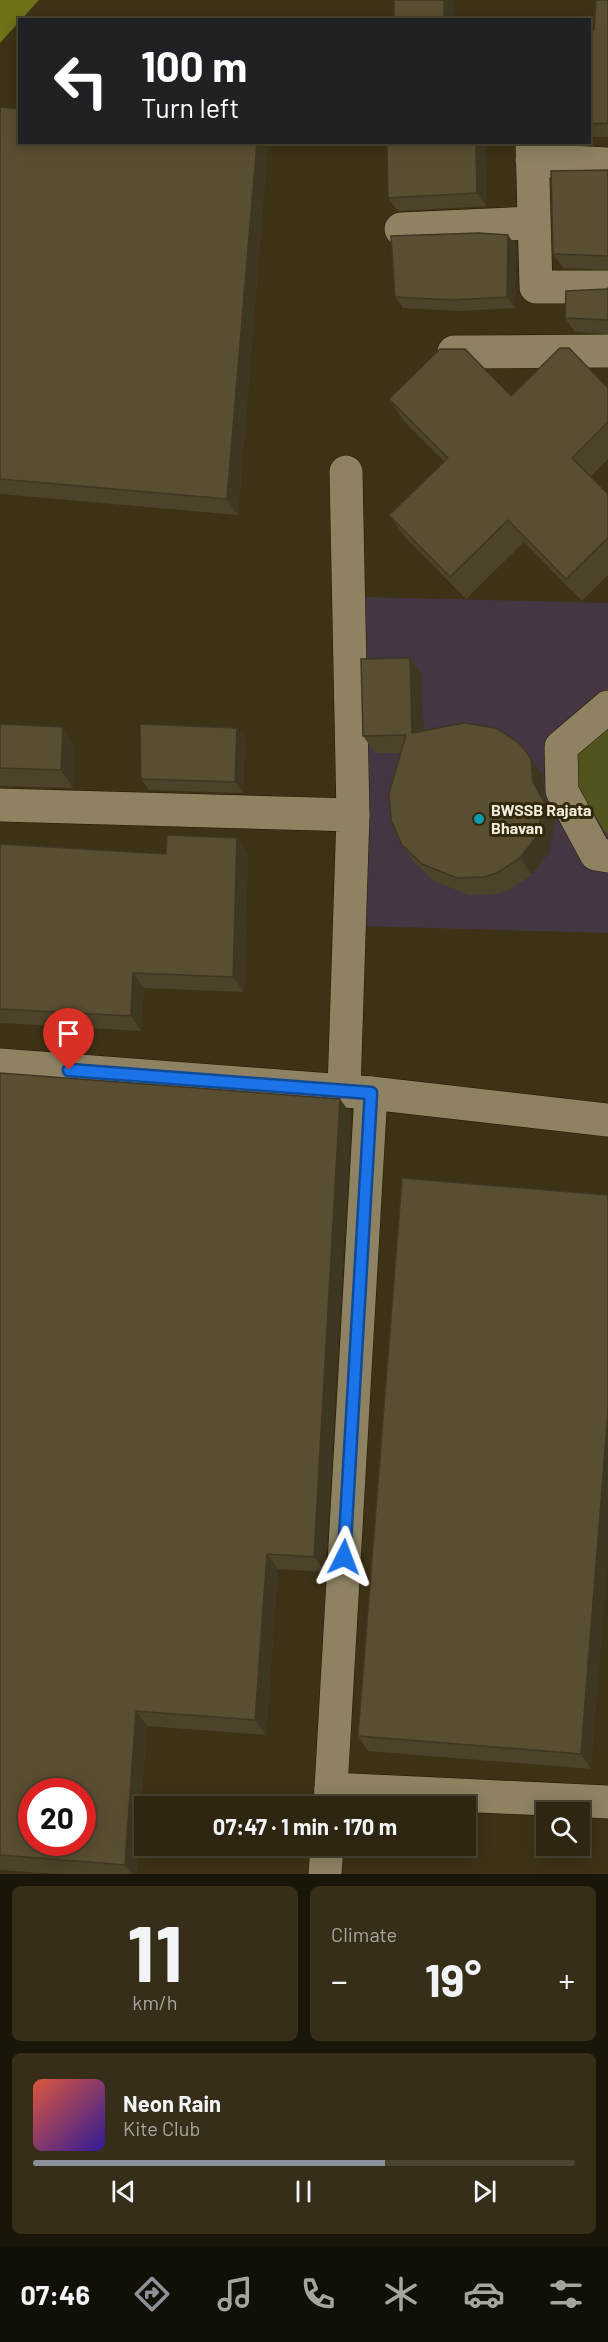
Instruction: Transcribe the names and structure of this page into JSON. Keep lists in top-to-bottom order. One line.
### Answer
{"places":["BWSSB Rajata Bhavan"],"page":{"turn":["100 m","Turn left"],"limit":"20","trip":"07:47 · 1 min · 170 m","tile":[["11","km/h"],"Climate"],"heat":["−","19°","+"],"song":["Neon Rain","Kite Club"],"tabs":"07:46"}}
